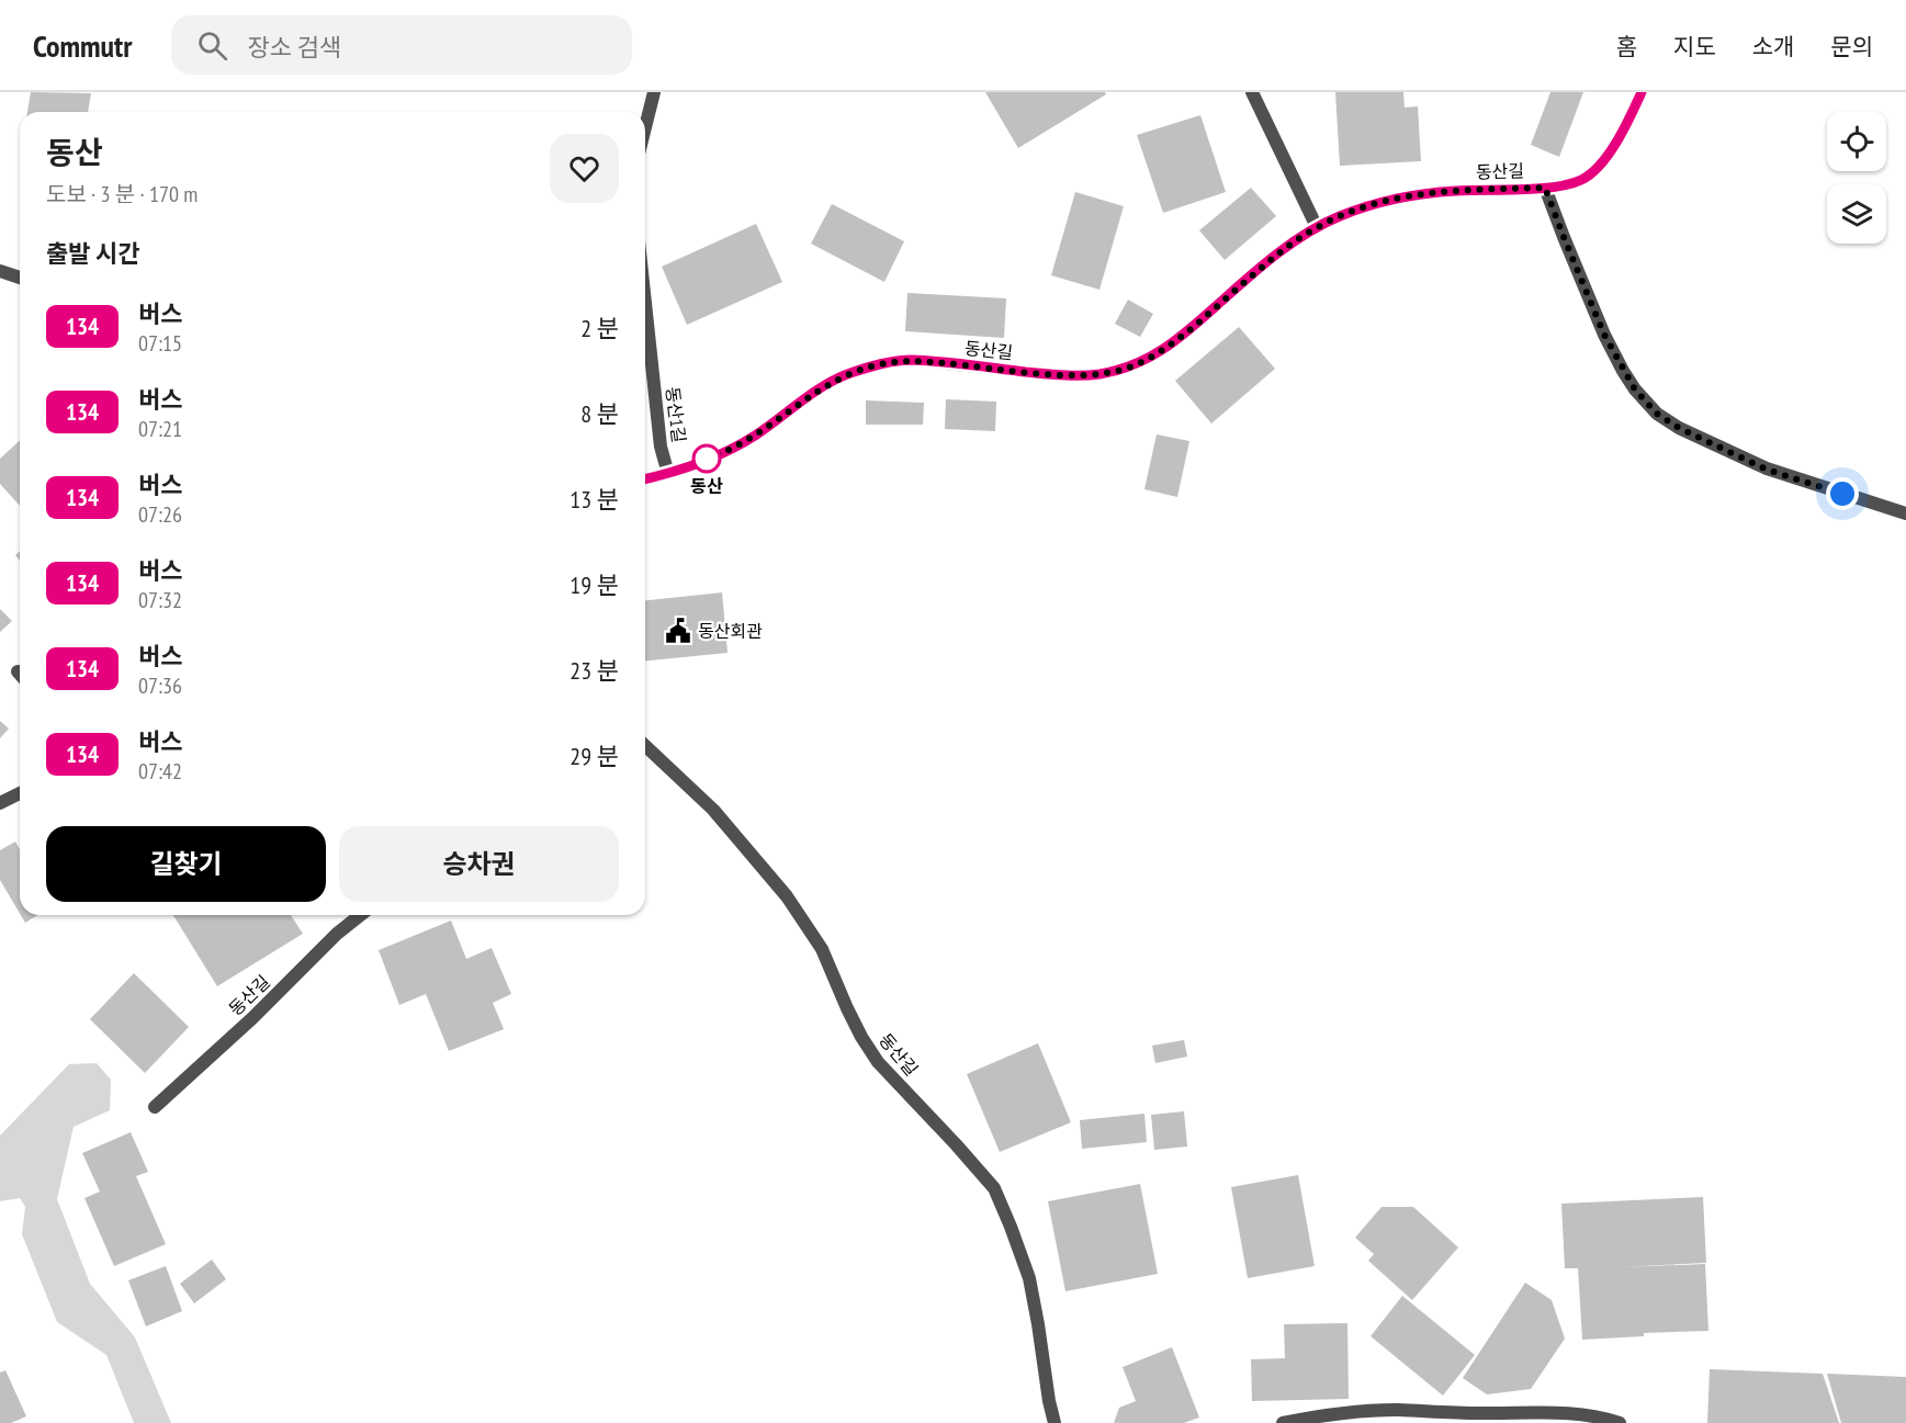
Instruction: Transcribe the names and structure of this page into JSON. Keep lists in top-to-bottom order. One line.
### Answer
{"streets":{"street":["동산길","동산1길"]},"crossings":[["동산길","동산1길"]],"places":{"other":["동산"],"public building":["동산회관"]},"lines":["bus line 134"],"page":{"header":"Commutr","search":"장소 검색","nav":["홈","지도","소개","문의"],"heading":[["동산","도보 · 3 분 · 170 m"],"출발 시간"],"list":[{"mark":"134","name":"버스","note":"07:15","value":"2 분"},{"mark":"134","name":"버스","note":"07:21","value":"8 분"},{"mark":"134","name":"버스","note":"07:26","value":"13 분"},{"mark":"134","name":"버스","note":"07:32","value":"19 분"},{"mark":"134","name":"버스","note":"07:36","value":"23 분"},{"mark":"134","name":"버스","note":"07:42","value":"29 분"}],"buttons":["길찾기","승차권"]}}
